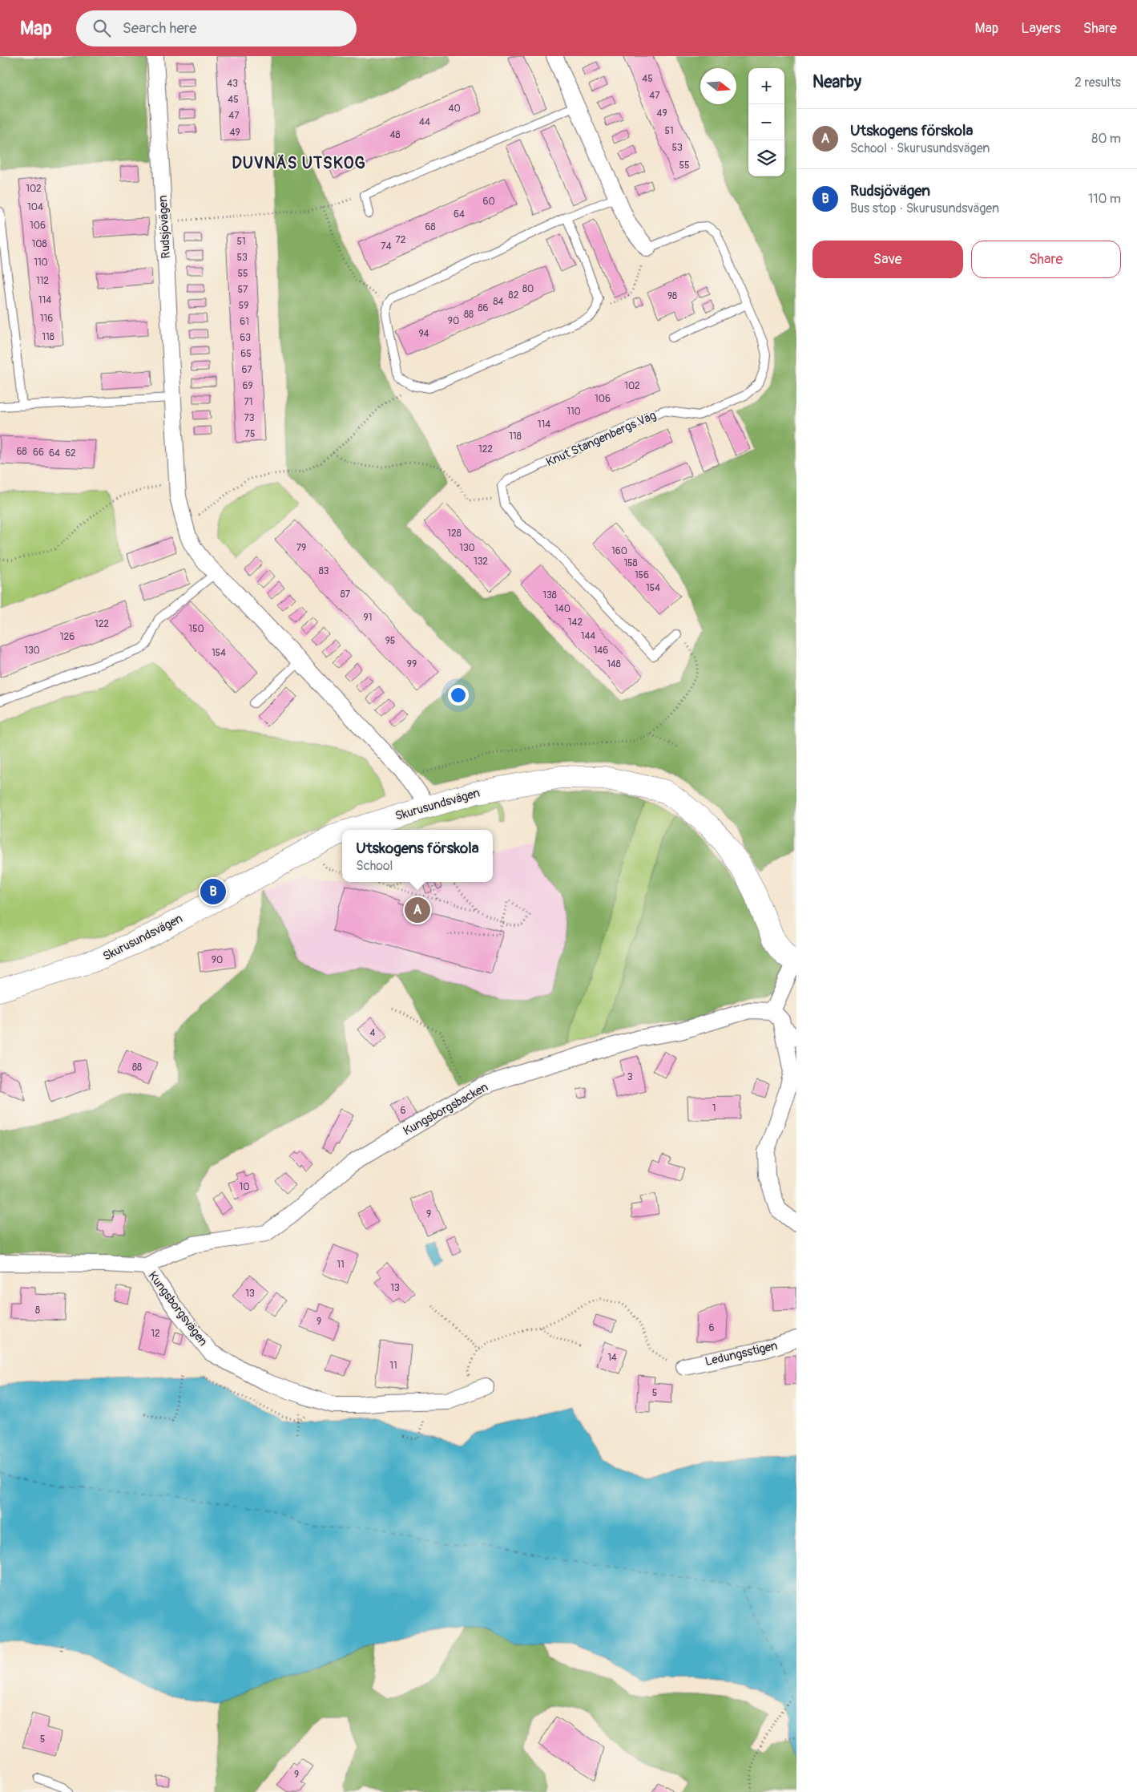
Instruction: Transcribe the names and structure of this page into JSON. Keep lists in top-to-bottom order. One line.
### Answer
{"streets":{"street":["Rudsjövägen","Skurusundsvägen","Kungsborgsbacken","Kungsborgsvägen","Ledungsstigen"],"lane":["Knut Stangenbergs Väg"]},"crossings":[["Rudsjövägen","Skurusundsvägen"],["Kungsborgsbacken","Kungsborgsvägen"]],"districts":["DUVNÄS UTSKOG"],"house_numbers":["45","43","47","45","40","49","47","44","51","49","48","53","55","102","60","104","64","106","68","72","51","108","74","53","110","55","112","80","57","82","98","114","84","59","86","88","116","90","61","94","118","63","65","67","69","102","106","71","110","73","114","75","118","122","68","66","64","62","128","79","130","160","132","158","83","156","154","87","138","140","91","142","122","150","144","126","95","130","146","154","99","148","90","4","88","3","1","6","10","9","11","13","13","8","9","6","12","14","11","5","5","9"],"north":"right","page":{"header":"Map","search":"Search here","nav":["Map","Layers","Share"],"heading":["Nearby","2 results"],"map_buttons":["+","−"],"list":[{"mark":"A","name":"Utskogens förskola","note":"School · Skurusundsvägen","value":"80 m"},{"mark":"B","name":"Rudsjövägen","note":"Bus stop · Skurusundsvägen","value":"110 m"}],"buttons":["Save","Share"],"popup":["Utskogens förskola","School"],"pins":["B","A"]}}
